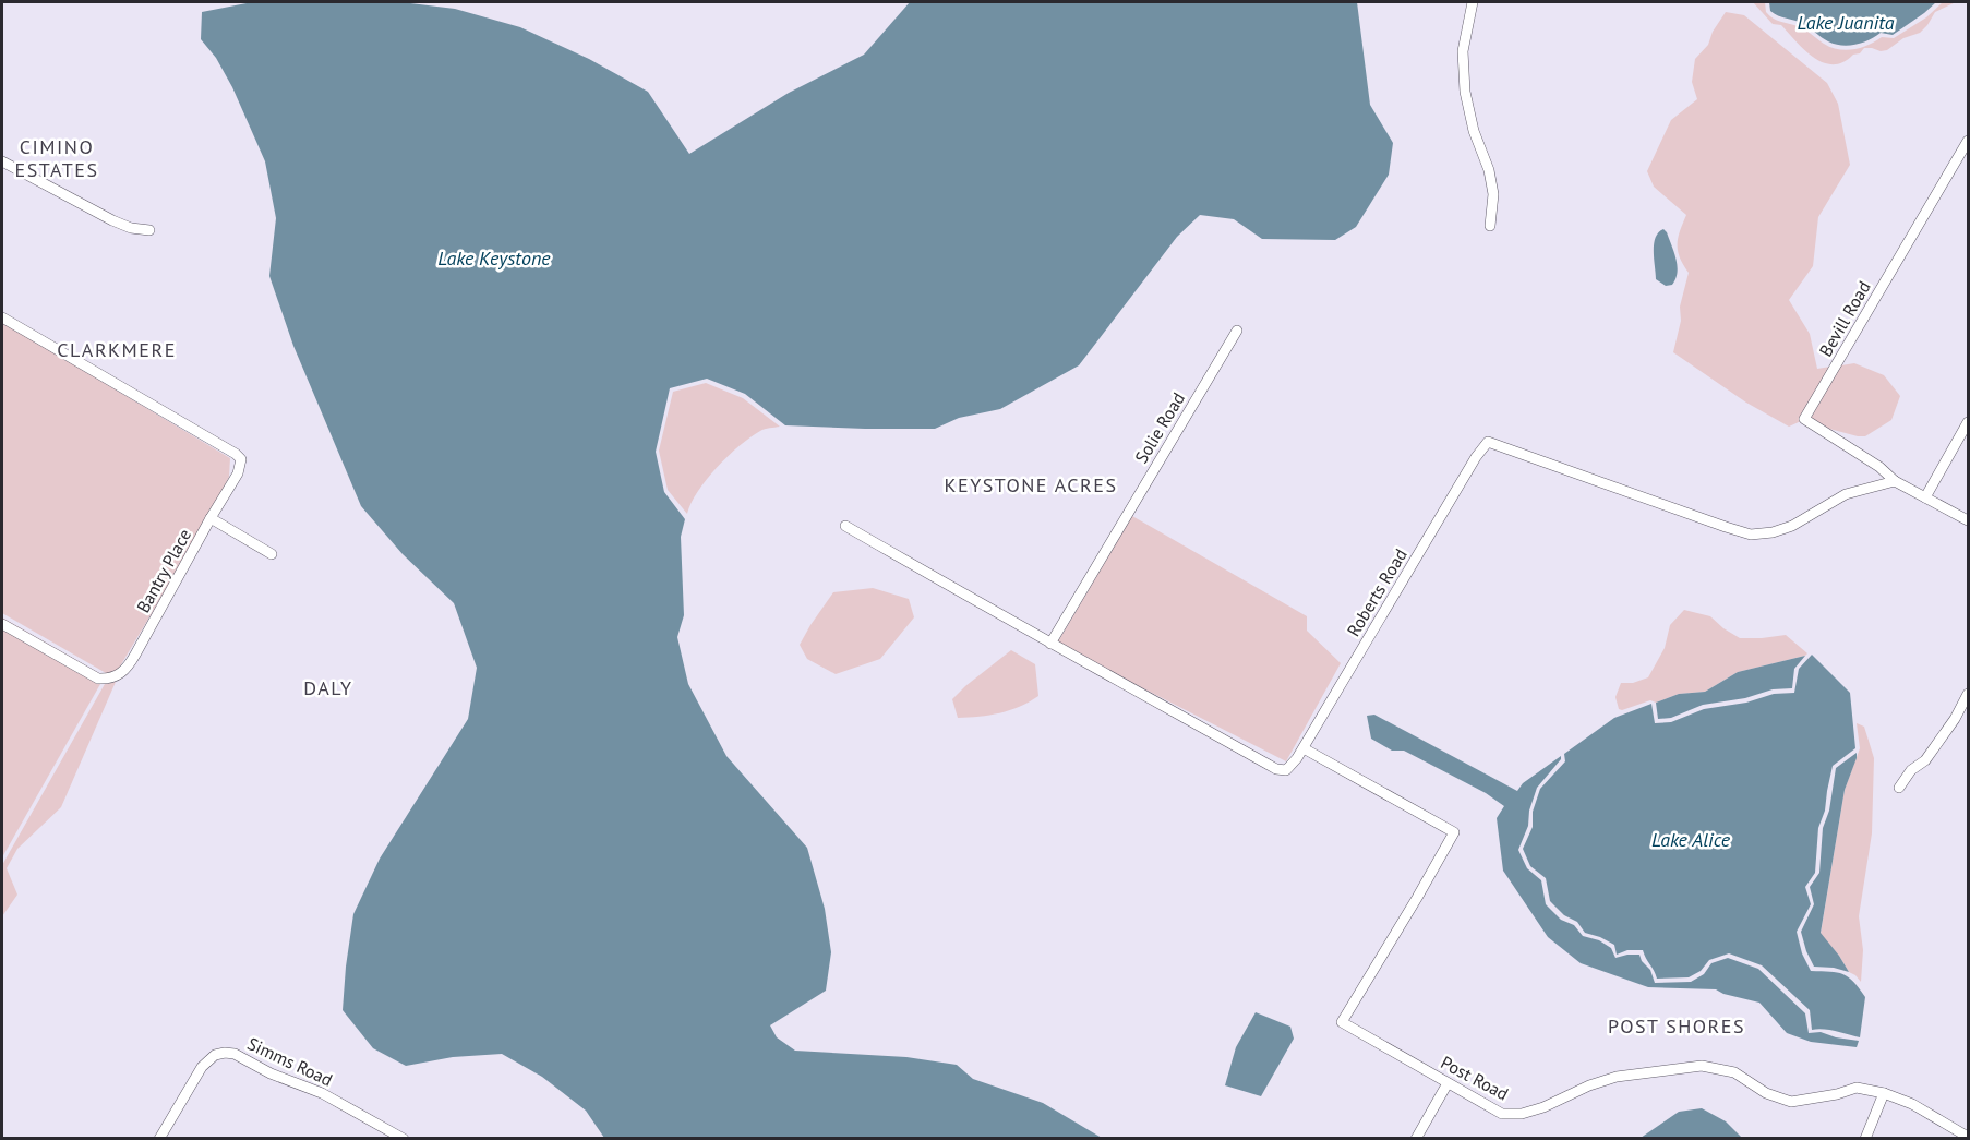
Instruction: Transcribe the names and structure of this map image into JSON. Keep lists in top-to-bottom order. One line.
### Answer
{"streets":{"street":["Bevill Road","Solie Road","Bantry Place","Roberts Road","Simms Road","Post Road"]},"crossings":[["Bevill Road","Roberts Road"],["Solie Road","Roberts Road"],["Roberts Road","Post Road"]],"districts":["CIMINO ESTATES","CLARKMERE","KEYSTONE ACRES","DALY","POST SHORES"],"water":["Lake Juanita","Lake Keystone","Lake Alice"]}
